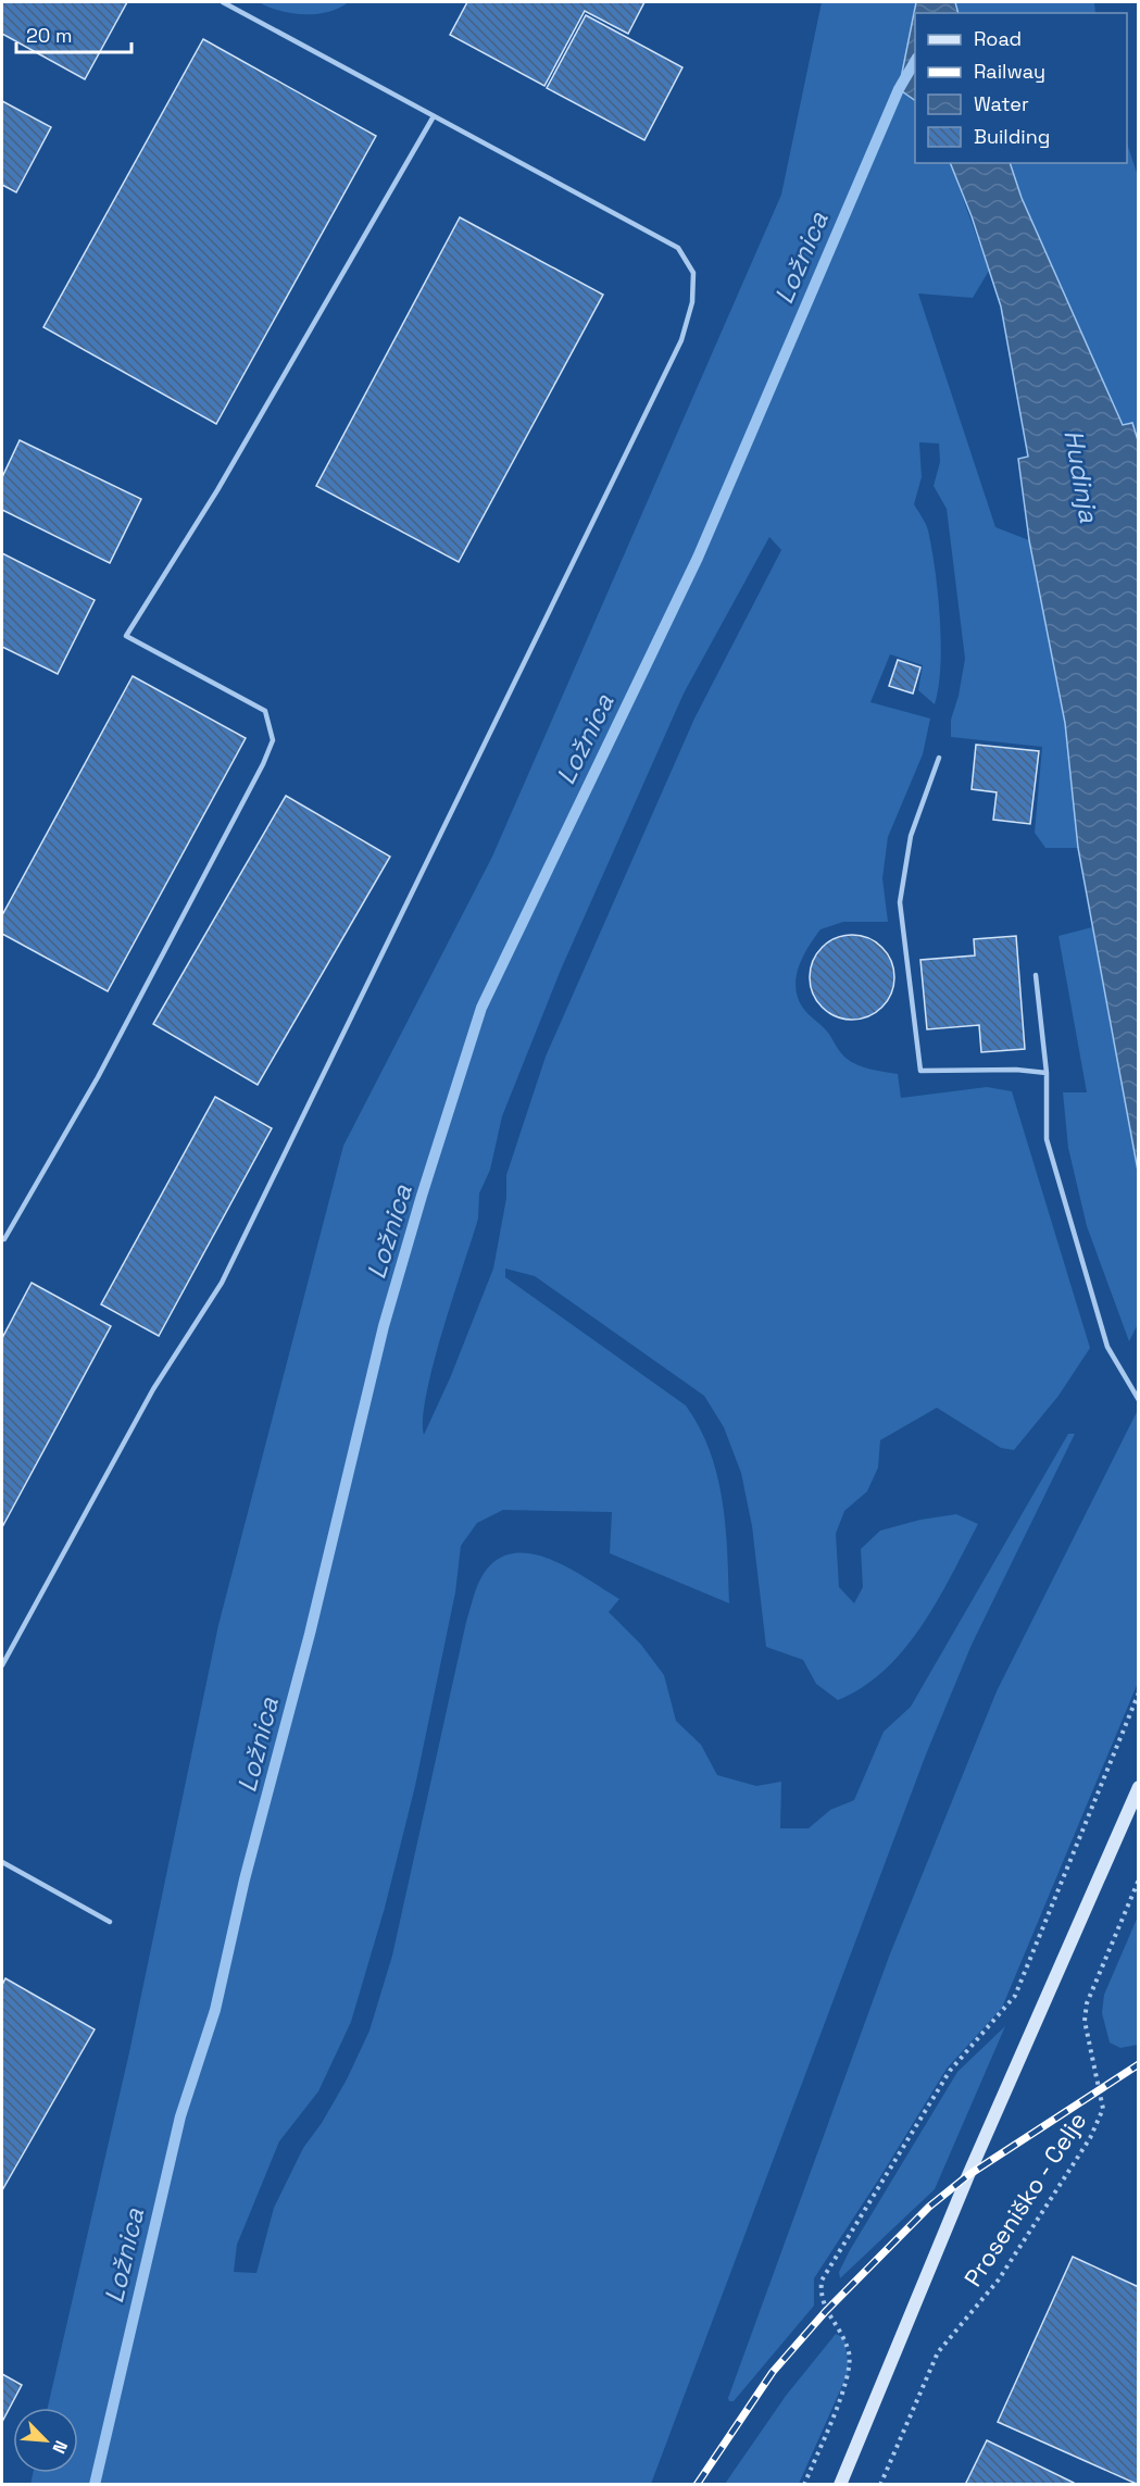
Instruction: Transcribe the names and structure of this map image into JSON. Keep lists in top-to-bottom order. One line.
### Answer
{"streets":{"path":["Proseniško - Celje"]},"water":["Ložnica","Hudinja"],"legend":["Road","Railway","Water","Building"],"scale_bar":"20 m","north":"bottom right"}
